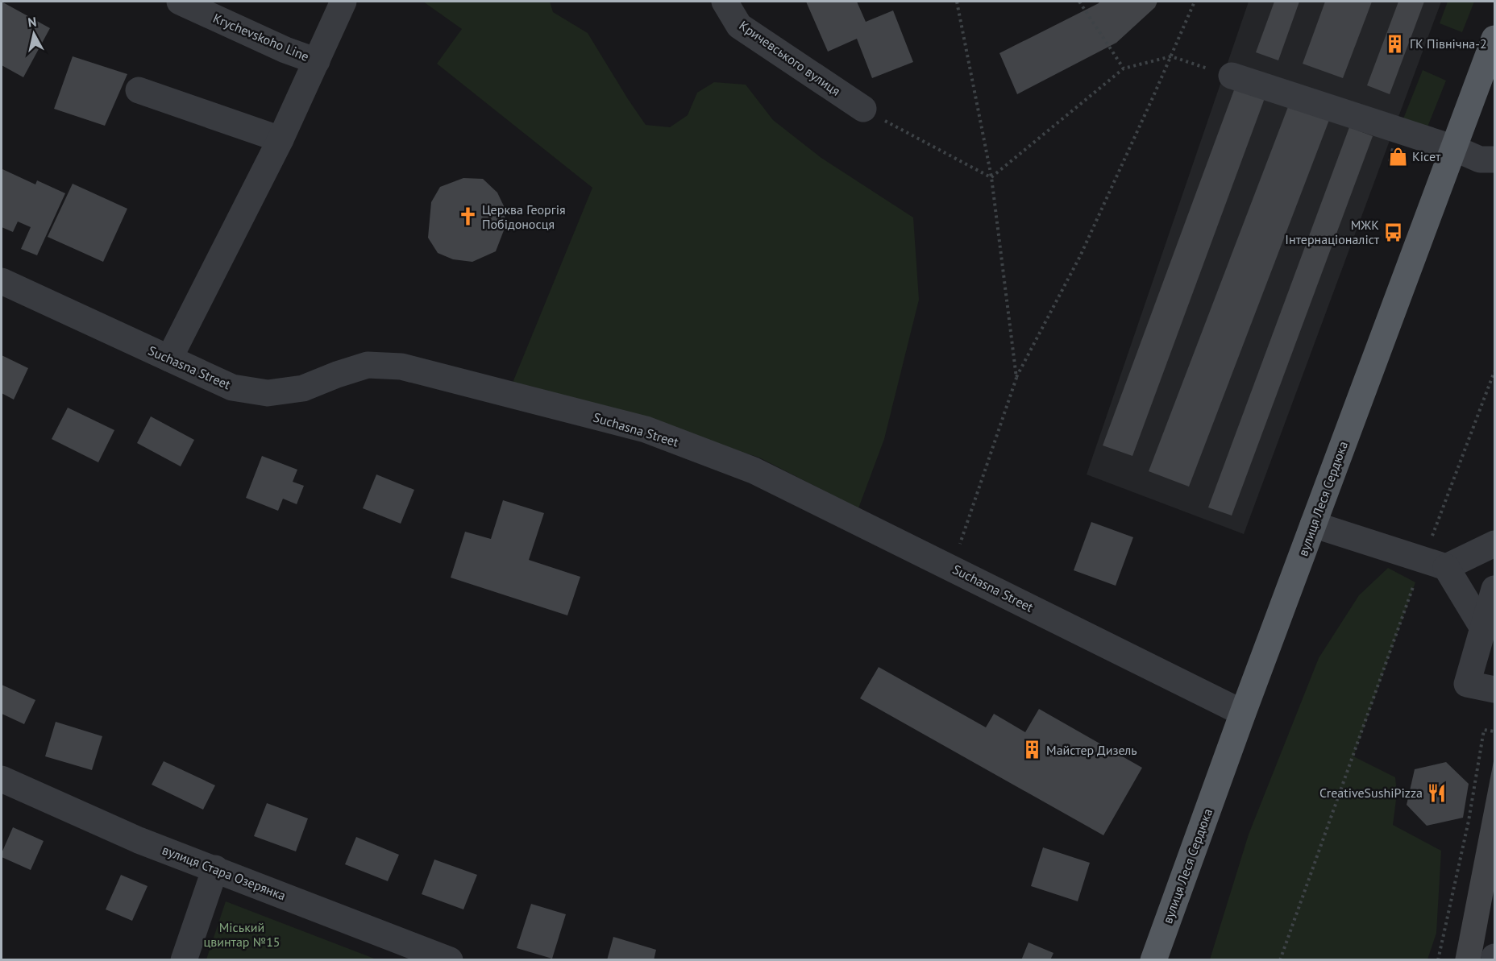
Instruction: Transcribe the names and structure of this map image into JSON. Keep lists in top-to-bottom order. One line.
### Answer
{"streets":{"main road":["вулиця Леся Сердюка"],"street":["Krychevskoho Line","Кричевського вулиця","Suchasna Street","вулиця Стара Озерянка"]},"crossings":[["Suchasna Street","вулиця Леся Сердюка"]],"parks":["Міський цвинтар №15"],"places":{"building":["ГК Північна-2","Майстер Дизель"],"shop":["Кісет"],"church":["Церква Георгія Побідоносця"],"bus stop":["МЖК Інтернаціоналіст"],"restaurant":["CreativeSushiPizza"]},"north":"top"}
